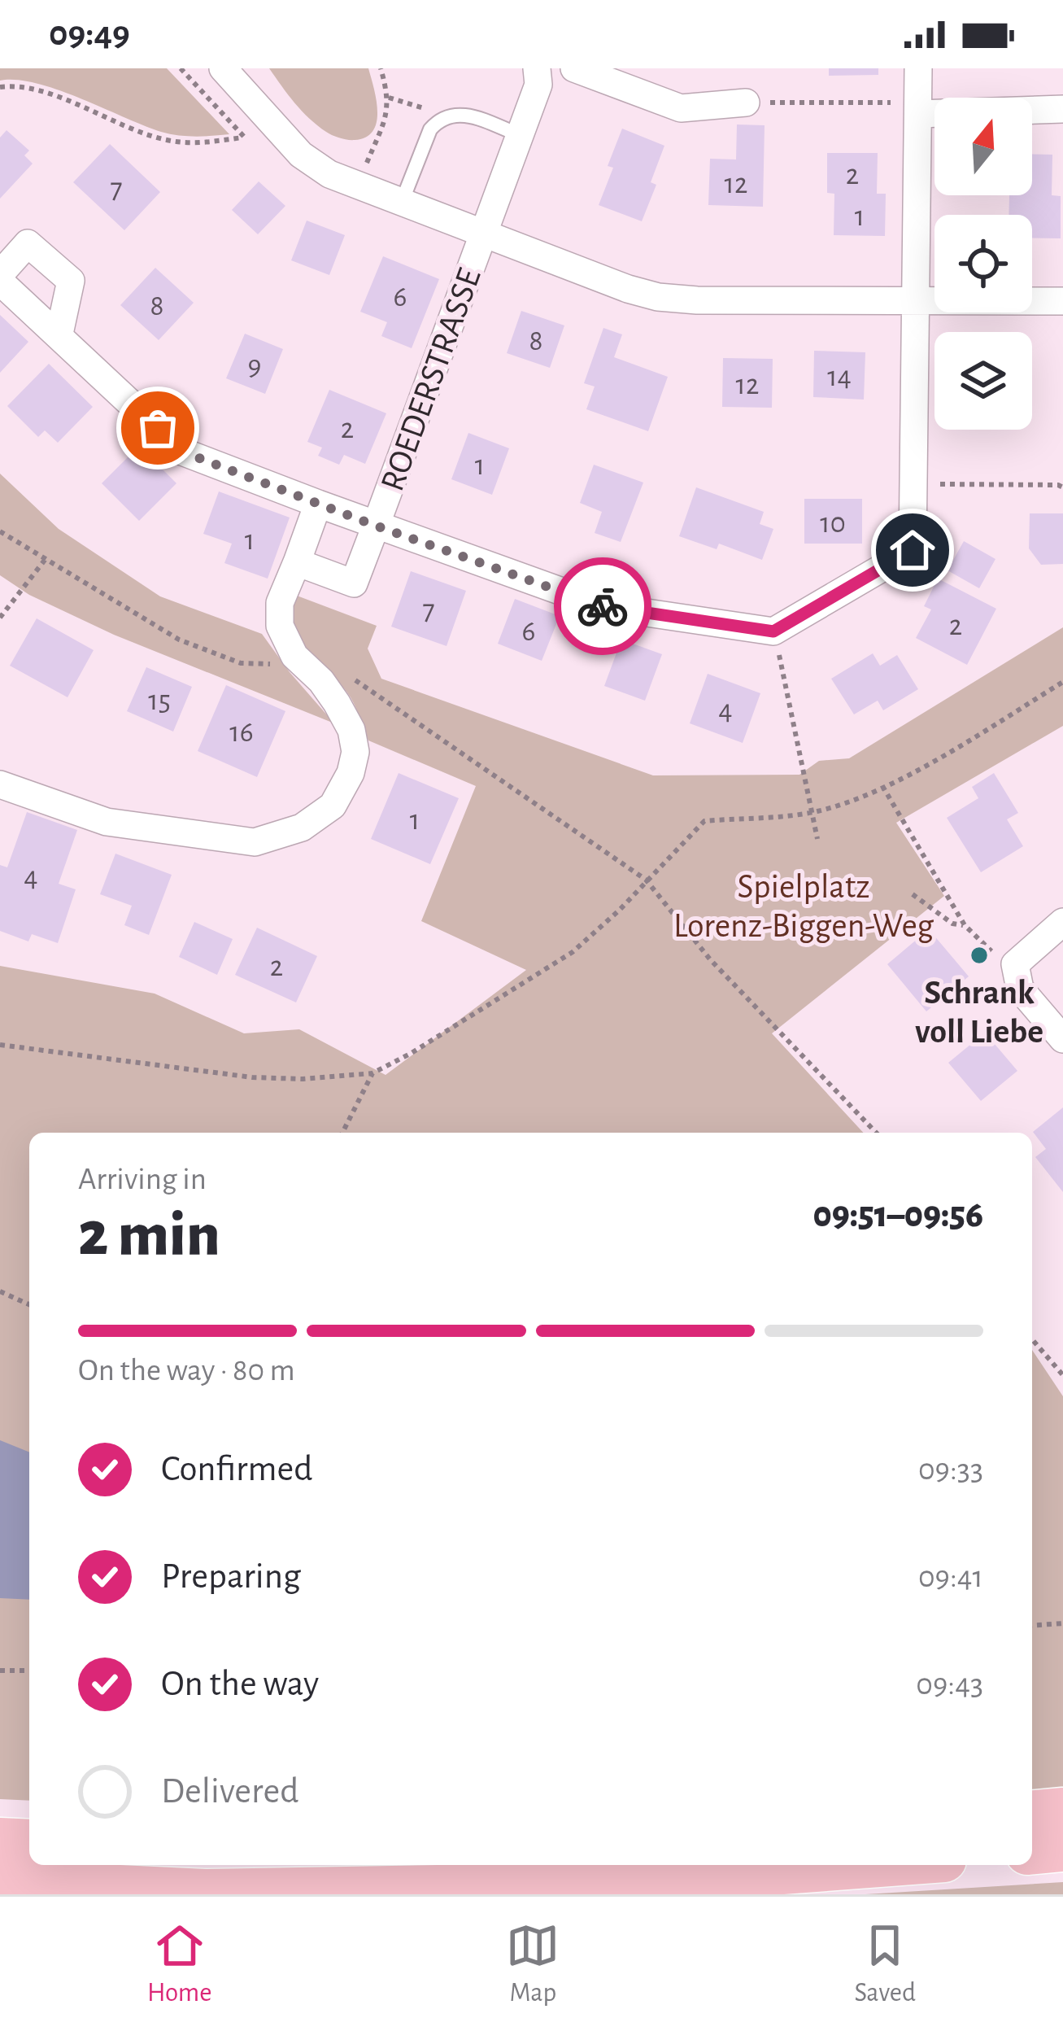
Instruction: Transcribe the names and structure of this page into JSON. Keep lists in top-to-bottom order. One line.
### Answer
{"streets":{"street":["ROEDERSTRASSE"]},"parks":["Spielplatz Lorenz-Biggen-Weg"],"places":["Schrank voll Liebe"],"house_numbers":["2","12","7","1","6","8","8","9","14","12","2","1","10","1","7","2","6","15","4","16","1","4","2"],"north":"top","page":{"status":"09:49","heading":["2 min","Arriving in","09:51–09:56"],"bar":"On the way · 80 m","list":[["Confirmed","09:33"],["Preparing","09:41"],["On the way","09:43"],"Delivered"],"tabs":["Home","Map","Saved"]}}
